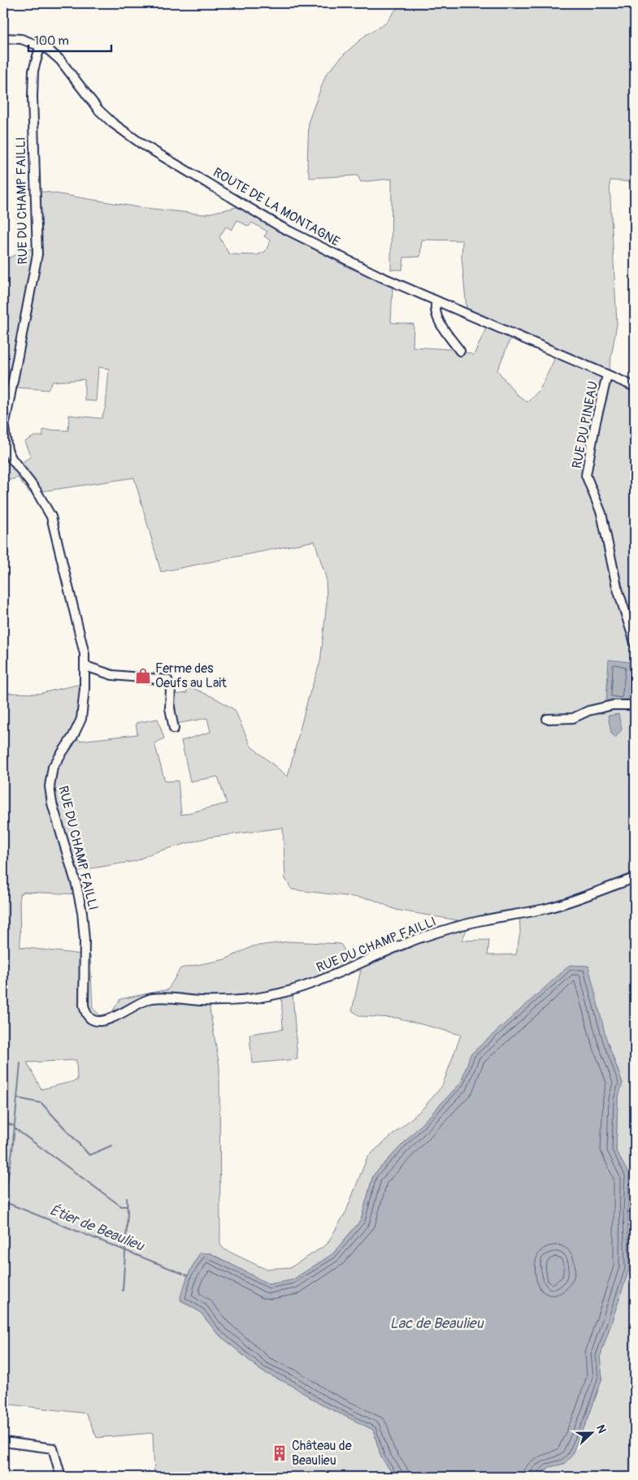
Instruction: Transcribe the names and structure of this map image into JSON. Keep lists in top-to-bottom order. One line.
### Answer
{"streets":{"street":["RUE DU CHAMP FAILLI","ROUTE DE LA MONTAGNE","RUE DU PINEAU"]},"crossings":[["RUE DU CHAMP FAILLI","ROUTE DE LA MONTAGNE"],["ROUTE DE LA MONTAGNE","RUE DU PINEAU"]],"water":["Étier de Beaulieu","Lac de Beaulieu"],"places":{"shop":["Ferme des Oeufs au Lait"],"building":["Château de Beaulieu"]},"scale_bar":"100 m","north":"right"}
